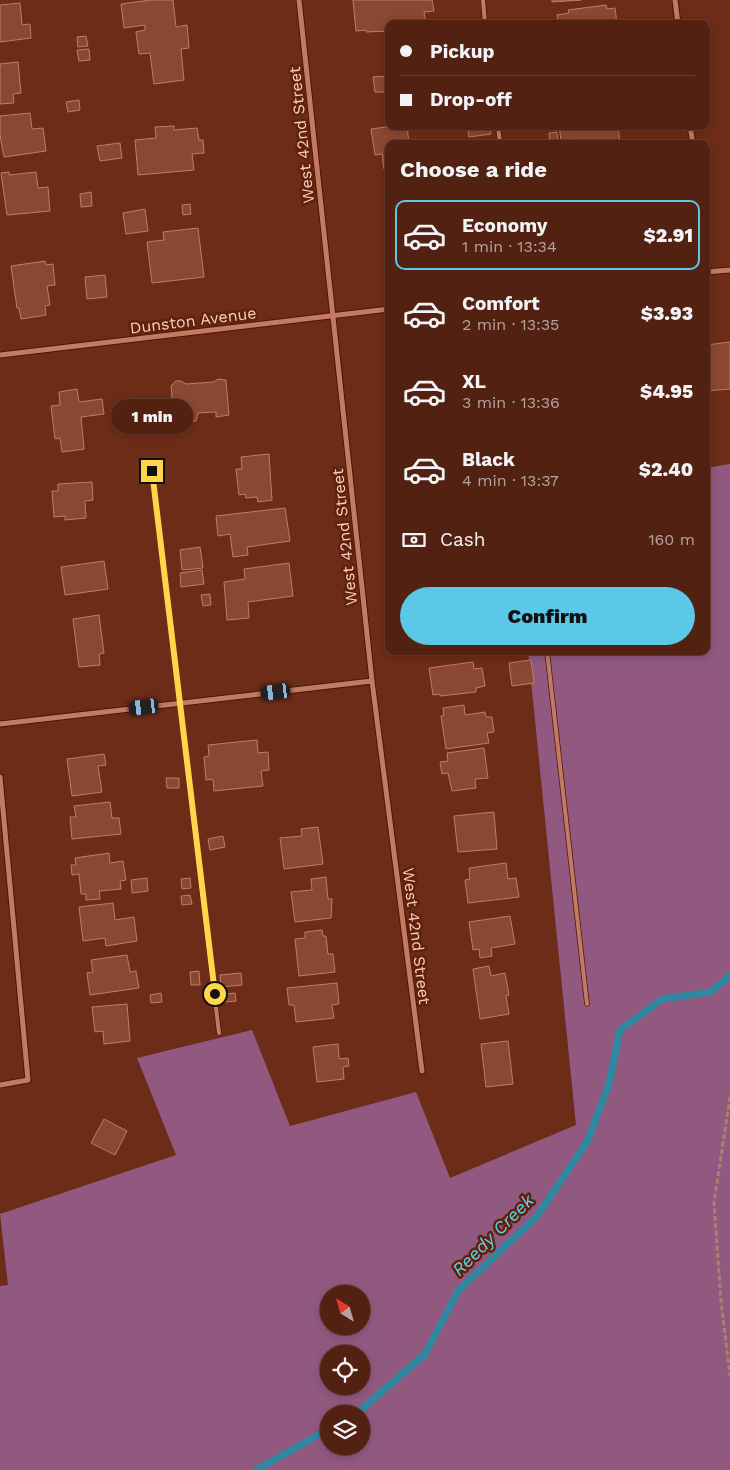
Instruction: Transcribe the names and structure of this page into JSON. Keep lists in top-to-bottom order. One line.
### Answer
{"streets":{"street":["West 42nd Street","Dunston Avenue"]},"crossings":[["West 42nd Street","Dunston Avenue"]],"water":["Reedy Creek"],"north":"top left","page":{"banner":["Pickup","Drop-off"],"heading":"Choose a ride","list":[{"name":"Economy","note":"1 min · 13:34","value":"$2.91"},{"name":"Comfort","note":"2 min · 13:35","value":"$3.93"},{"name":"XL","note":"3 min · 13:36","value":"$4.95"},{"name":"Black","note":"4 min · 13:37","value":"$2.40"}],"bubble":"1 min","pay":["Cash","160 m"],"buttons":"Confirm"}}
